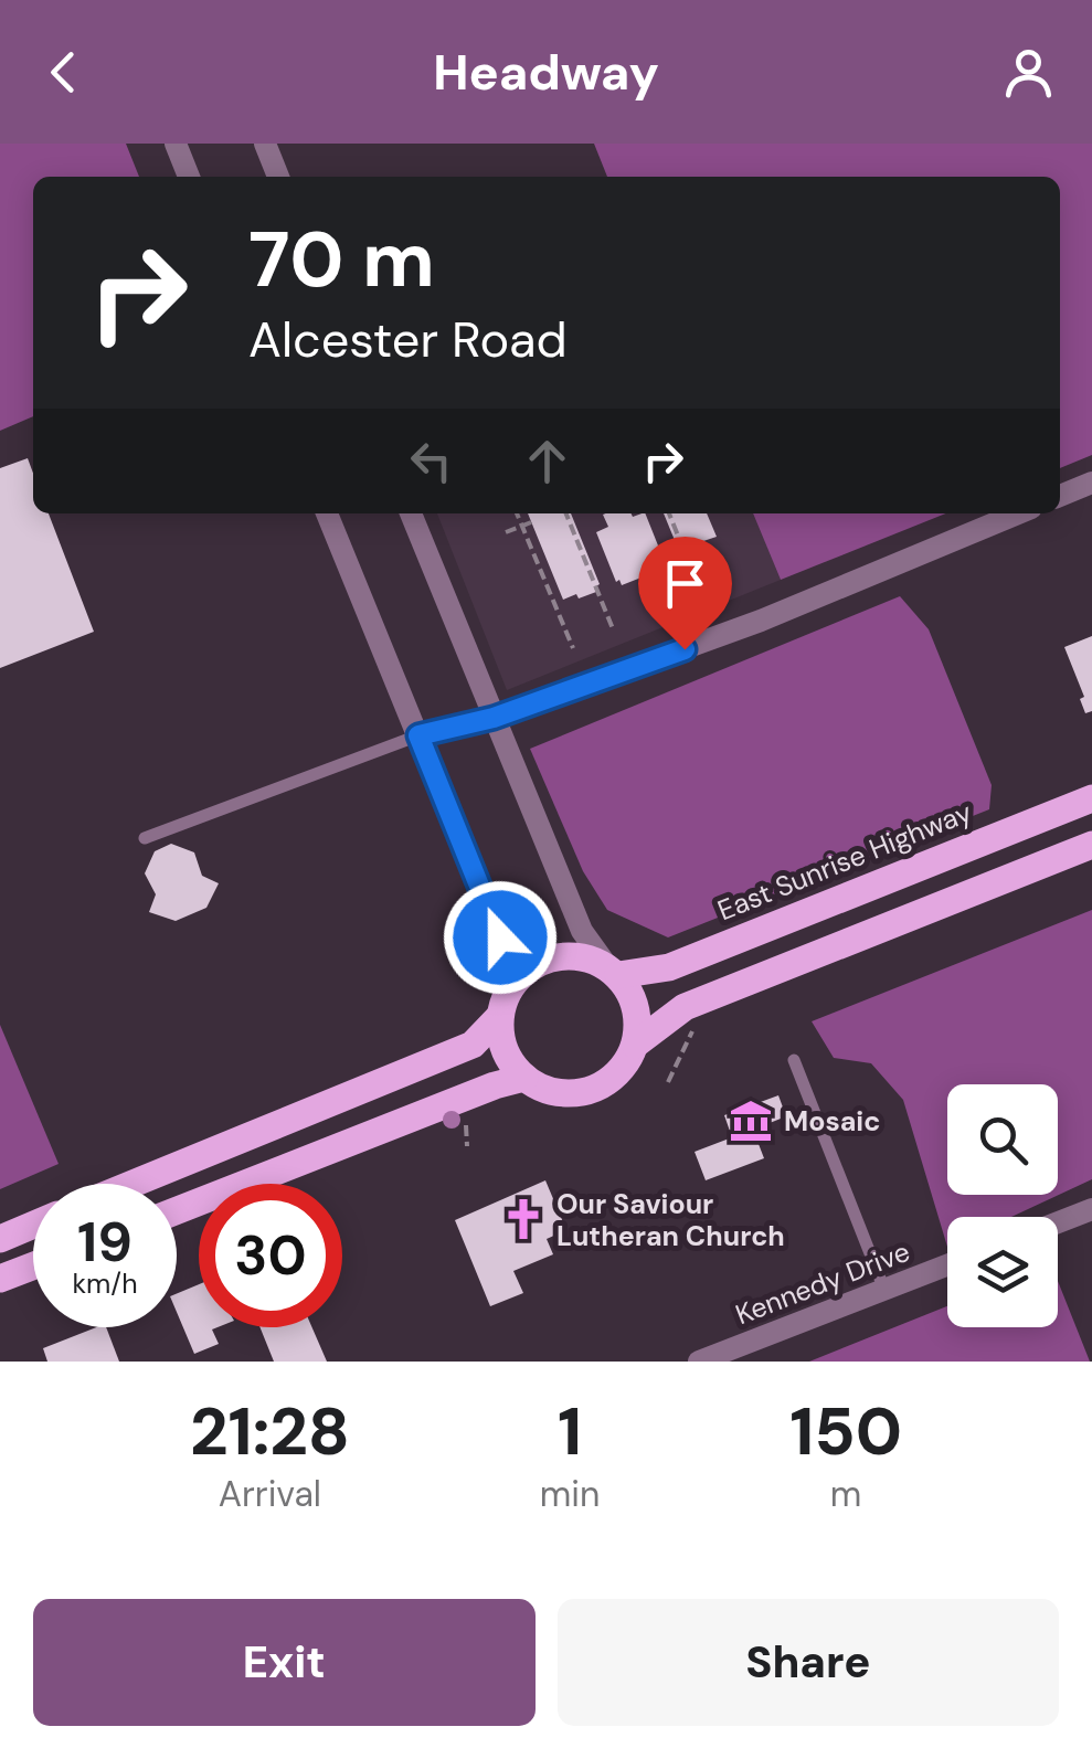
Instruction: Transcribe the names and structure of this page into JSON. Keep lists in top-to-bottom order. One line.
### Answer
{"streets":{"main road":["East Sunrise Highway"],"street":["Kennedy Drive"]},"places":{"museum":["Mosaic"],"church":["Our Saviour Lutheran Church"]},"page":{"header":"Headway","turn":["70 m","Alcester Road"],"speed":"19 km/h","limit":"30","eta":["21:28","Arrival","1","min","150","m"],"buttons":["Exit","Share"]}}
